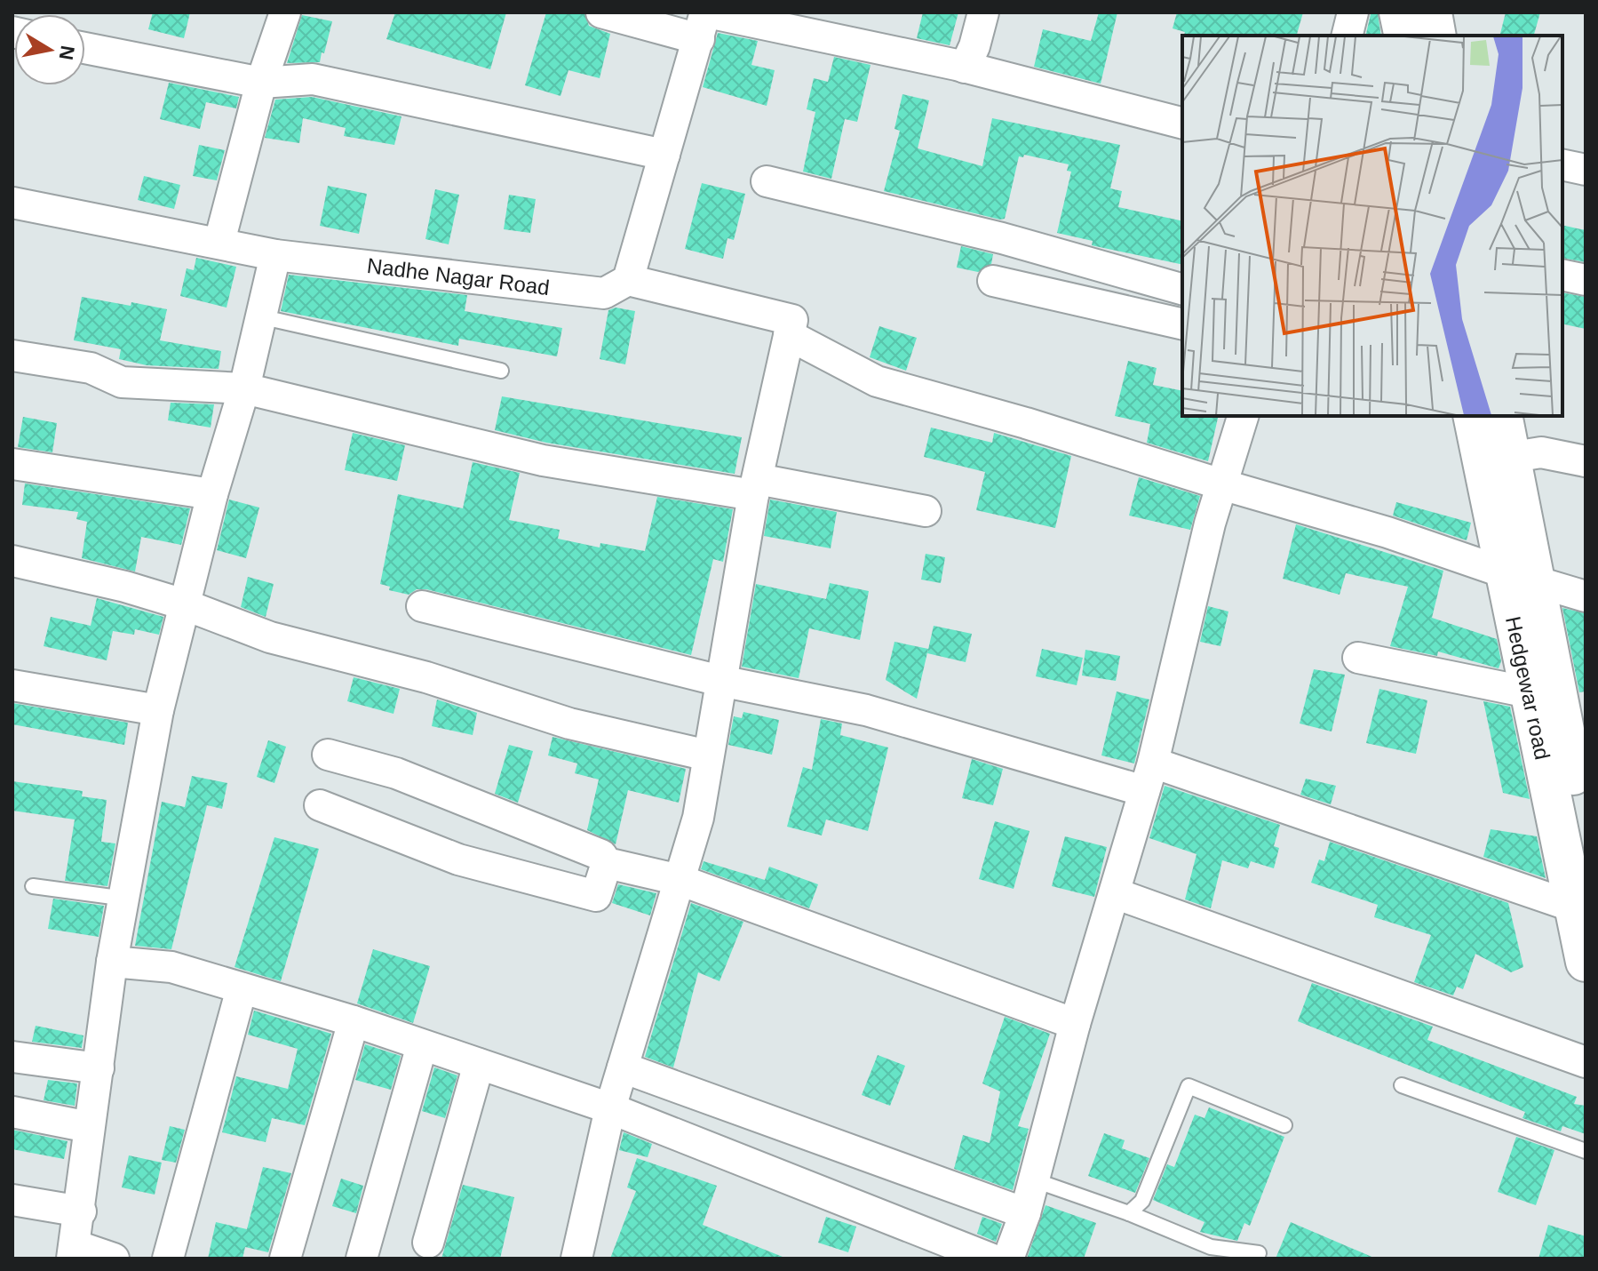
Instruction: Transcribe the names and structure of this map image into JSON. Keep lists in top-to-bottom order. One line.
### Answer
{"streets":{"main road":["Hedgewar road"],"street":["Nadhe Nagar Road"]},"north":"right"}
